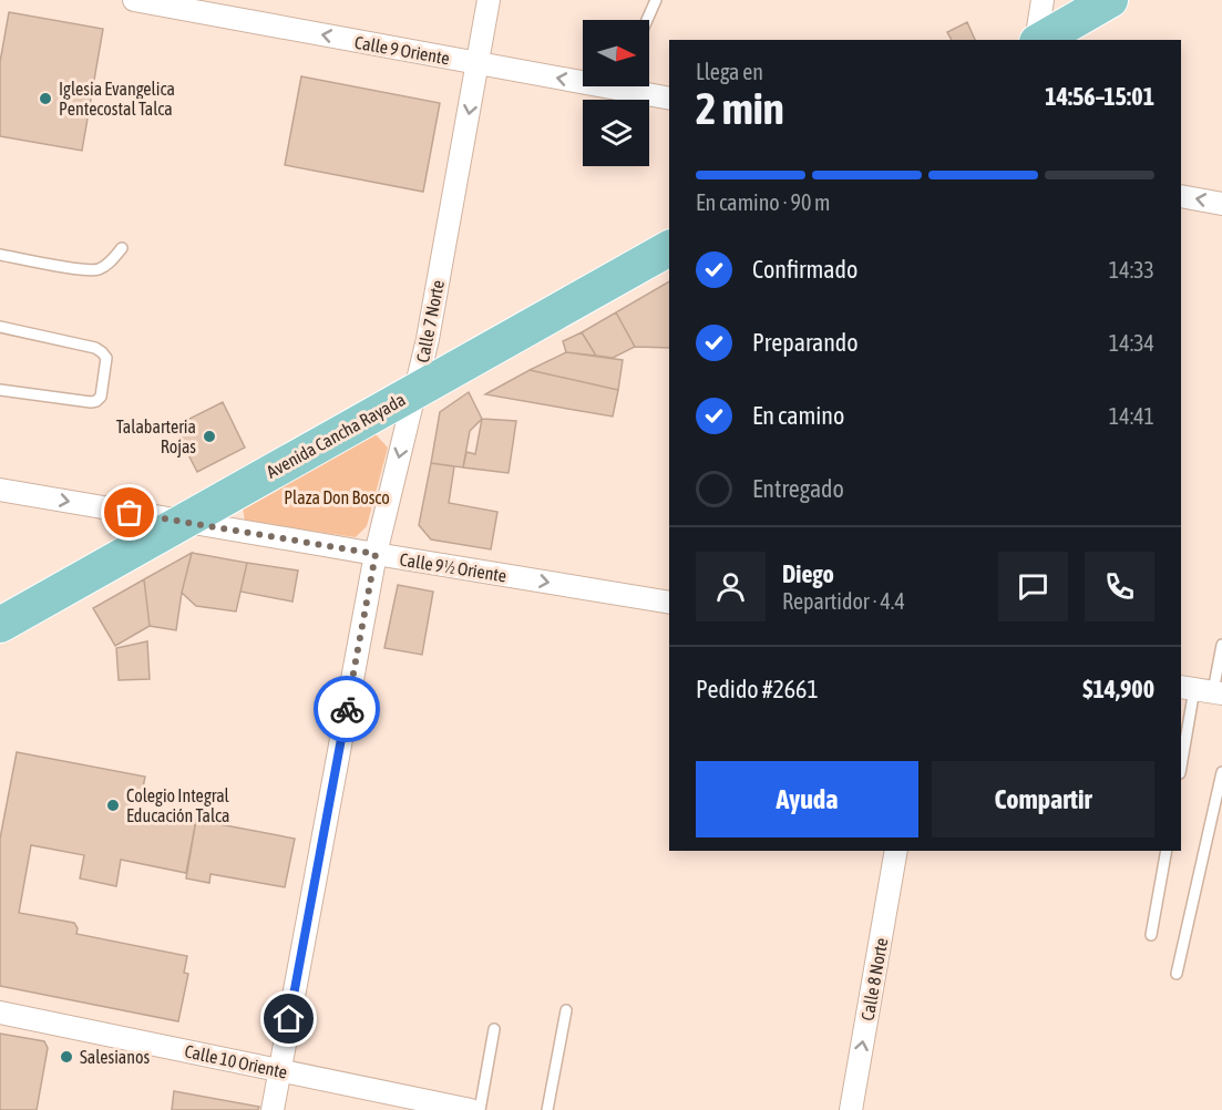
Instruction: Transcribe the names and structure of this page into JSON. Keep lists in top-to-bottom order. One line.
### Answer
{"streets":{"main road":["Avenida Cancha Rayada"],"street":["Calle 9 Oriente","Calle 7 Norte","Calle 9½ Oriente","Calle 8 Norte","Calle 10 Oriente"]},"crossings":[["Calle 9 Oriente","Calle 7 Norte"],["Calle 7 Norte","Avenida Cancha Rayada"],["Calle 7 Norte","Calle 9½ Oriente"],["Calle 7 Norte","Calle 10 Oriente"],["Avenida Cancha Rayada","Calle 9½ Oriente"]],"one_way":["Calle 9 Oriente","Calle 7 Norte","Calle 9½ Oriente","Calle 8 Norte"],"parks":["Plaza Don Bosco"],"places":["Iglesia Evangelica Pentecostal Talca","Talabarteria Rojas","Colegio Integral Educación Talca","Salesianos"],"north":"right","page":{"heading":["2 min","Llega en","14:56–15:01"],"panel":["Diego","Repartidor · 4.4","Pedido #2661","$14,900"],"bar":"En camino · 90 m","list":[["Confirmado","14:33"],["Preparando","14:34"],["En camino","14:41"],"Entregado"],"buttons":["Ayuda","Compartir"]}}
